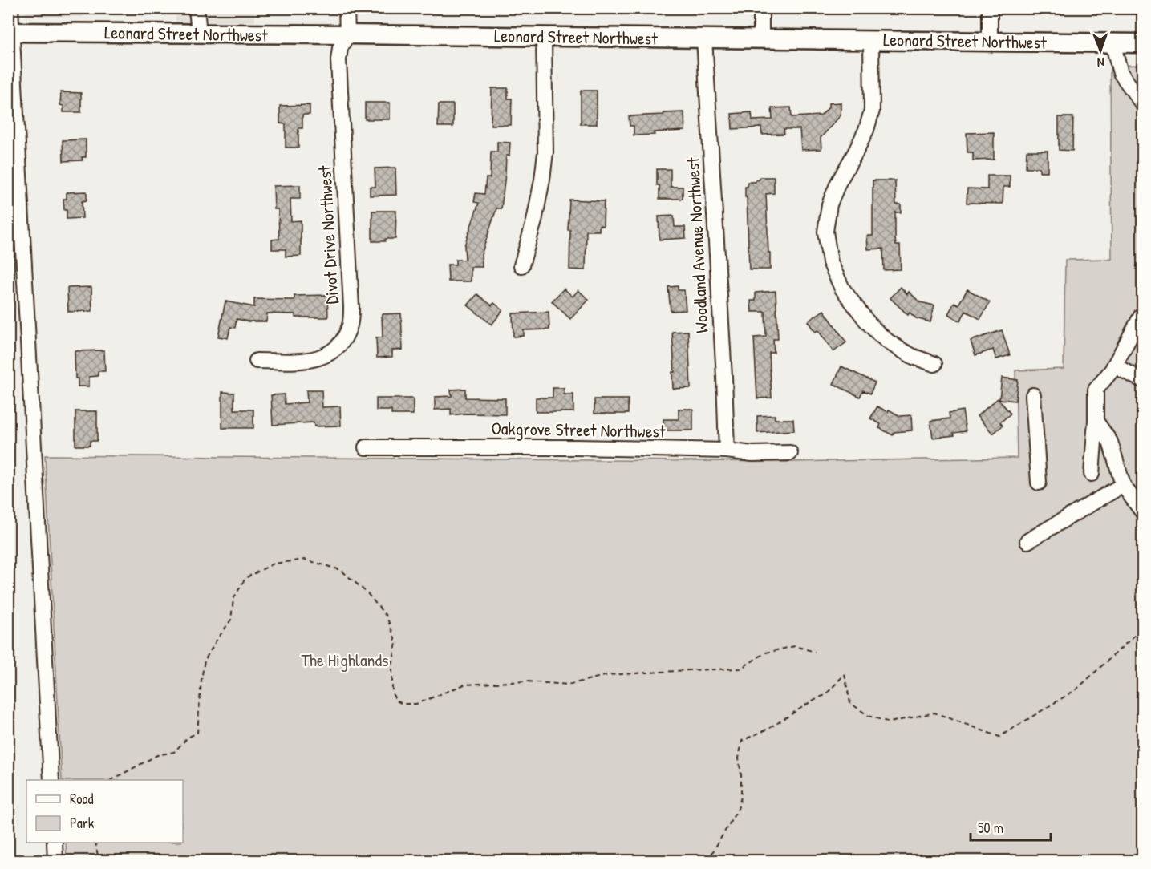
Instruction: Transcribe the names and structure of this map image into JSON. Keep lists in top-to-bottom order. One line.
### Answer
{"streets":{"main road":["Leonard Street Northwest"],"street":["Divot Drive Northwest","Woodland Avenue Northwest","Oakgrove Street Northwest"]},"crossings":[["Leonard Street Northwest","Divot Drive Northwest"],["Leonard Street Northwest","Woodland Avenue Northwest"],["Woodland Avenue Northwest","Oakgrove Street Northwest"]],"parks":["The Highlands"],"legend":["Road","Park"],"scale_bar":"50 m","north":"bottom"}
